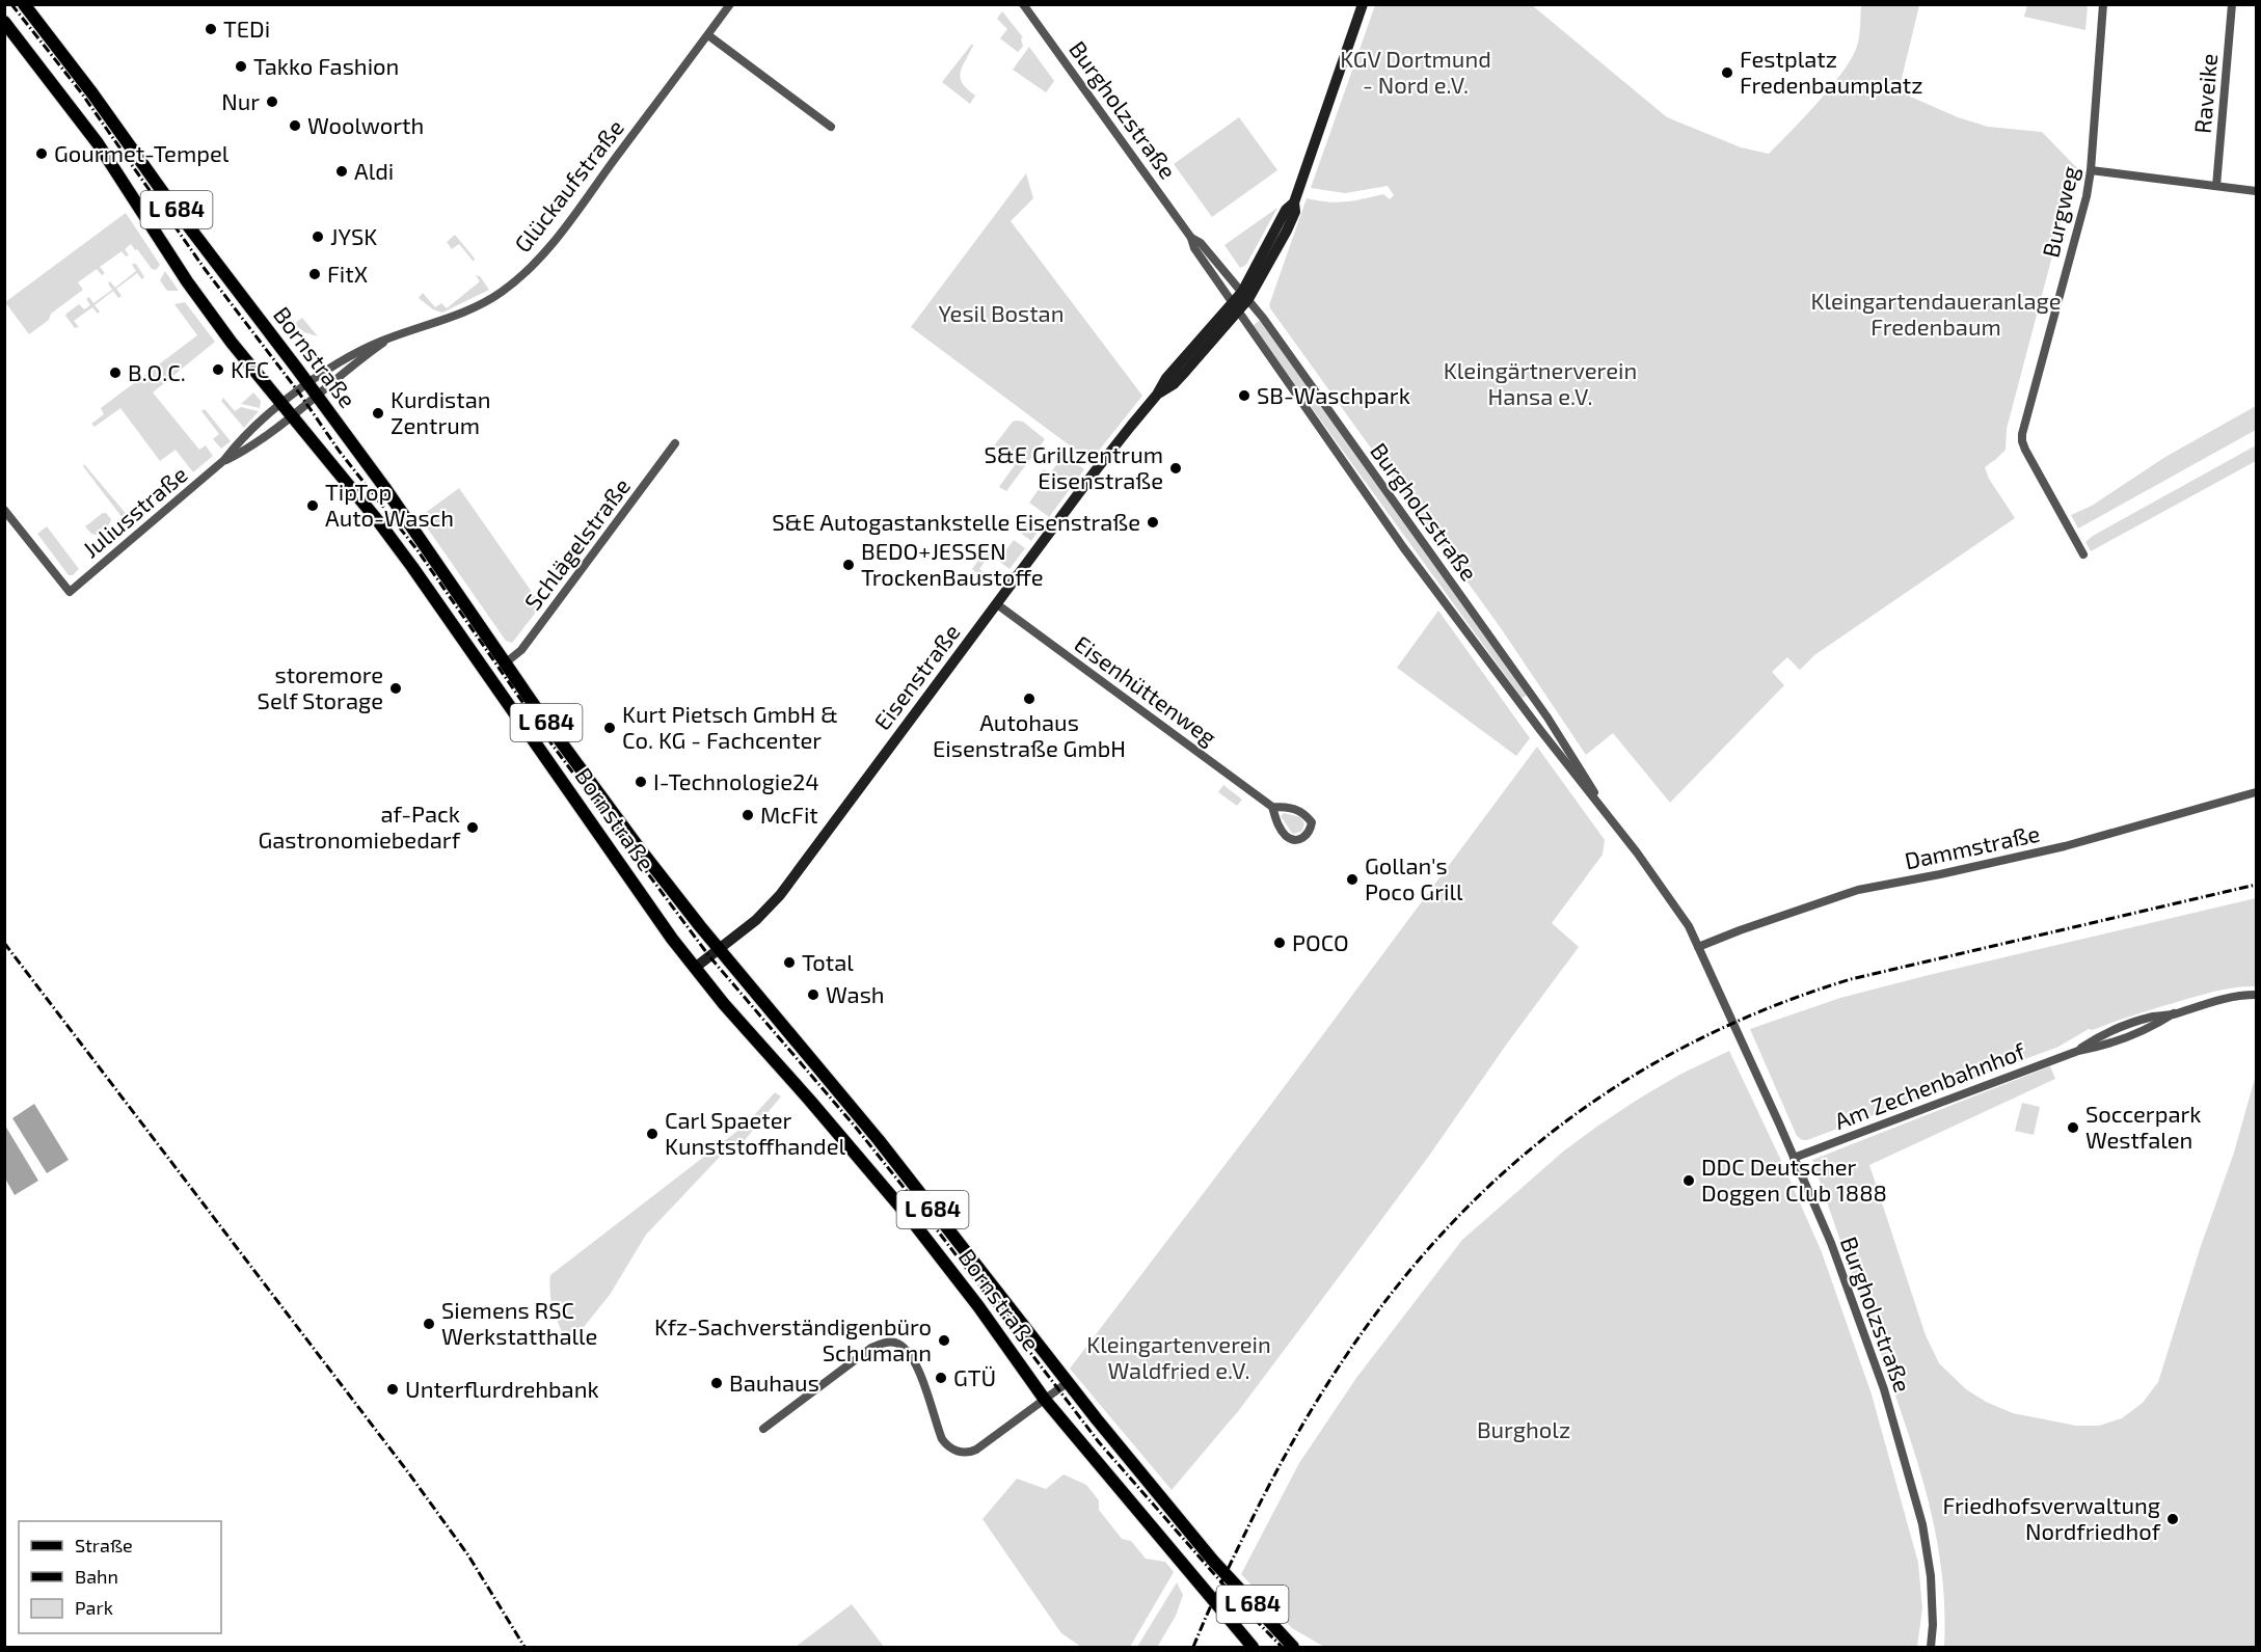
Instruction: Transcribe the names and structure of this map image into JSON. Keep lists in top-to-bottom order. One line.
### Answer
{"streets":{"main road":["L 684","Bornstraße"],"street":["Raveike","Burgholzstraße","Glückaufstraße","Burgweg","Juliusstraße","Schlägelstraße","Eisenstraße","Eisenhüttenweg","Dammstraße","Am Zechenbahnhof"]},"crossings":[["Burgholzstraße","Eisenstraße"],["Burgholzstraße","Dammstraße"],["Burgholzstraße","Am Zechenbahnhof"],["Glückaufstraße","Bornstraße"],["Glückaufstraße","Juliusstraße"],["Bornstraße","Juliusstraße"],["Bornstraße","Schlägelstraße"],["Bornstraße","Eisenstraße"],["Eisenstraße","Eisenhüttenweg"]],"parks":["KGV Dortmund - Nord e.V.","Kleingartendaueranlage Fredenbaum","Yesil Bostan","Kleingärtnerverein Hansa e.V.","Kleingartenverein Waldfried e.V.","Burgholz"],"places":["TEDi","Takko Fashion","Festplatz Fredenbaumplatz","Nur","Woolworth","Gourmet-Tempel","Aldi","JYSK","FitX","KFC","B.O.C.","SB-Waschpark","Kurdistan Zentrum","S&E Grillzentrum Eisenstraße","TipTop Auto-Wasch","S&E Autogastankstelle Eisenstraße","BEDO+JESSEN TrockenBaustoffe","storemore Self Storage","Autohaus Eisenstraße GmbH","Kurt Pietsch GmbH & Co. KG - Fachcenter","I-Technologie24","McFit","af-Pack Gastronomiebedarf","Gollan's Poco Grill","POCO","Total","Wash","Soccerpark Westfalen","Carl Spaeter Kunststoffhandel","DDC Deutscher Doggen Club 1888","Siemens RSC Werkstatthalle","Kfz-Sachverständigenbüro Schumann","GTÜ","Bauhaus","Unterflurdrehbank","Friedhofsverwaltung Nordfriedhof"],"legend":["Straße","Bahn","Park"]}
